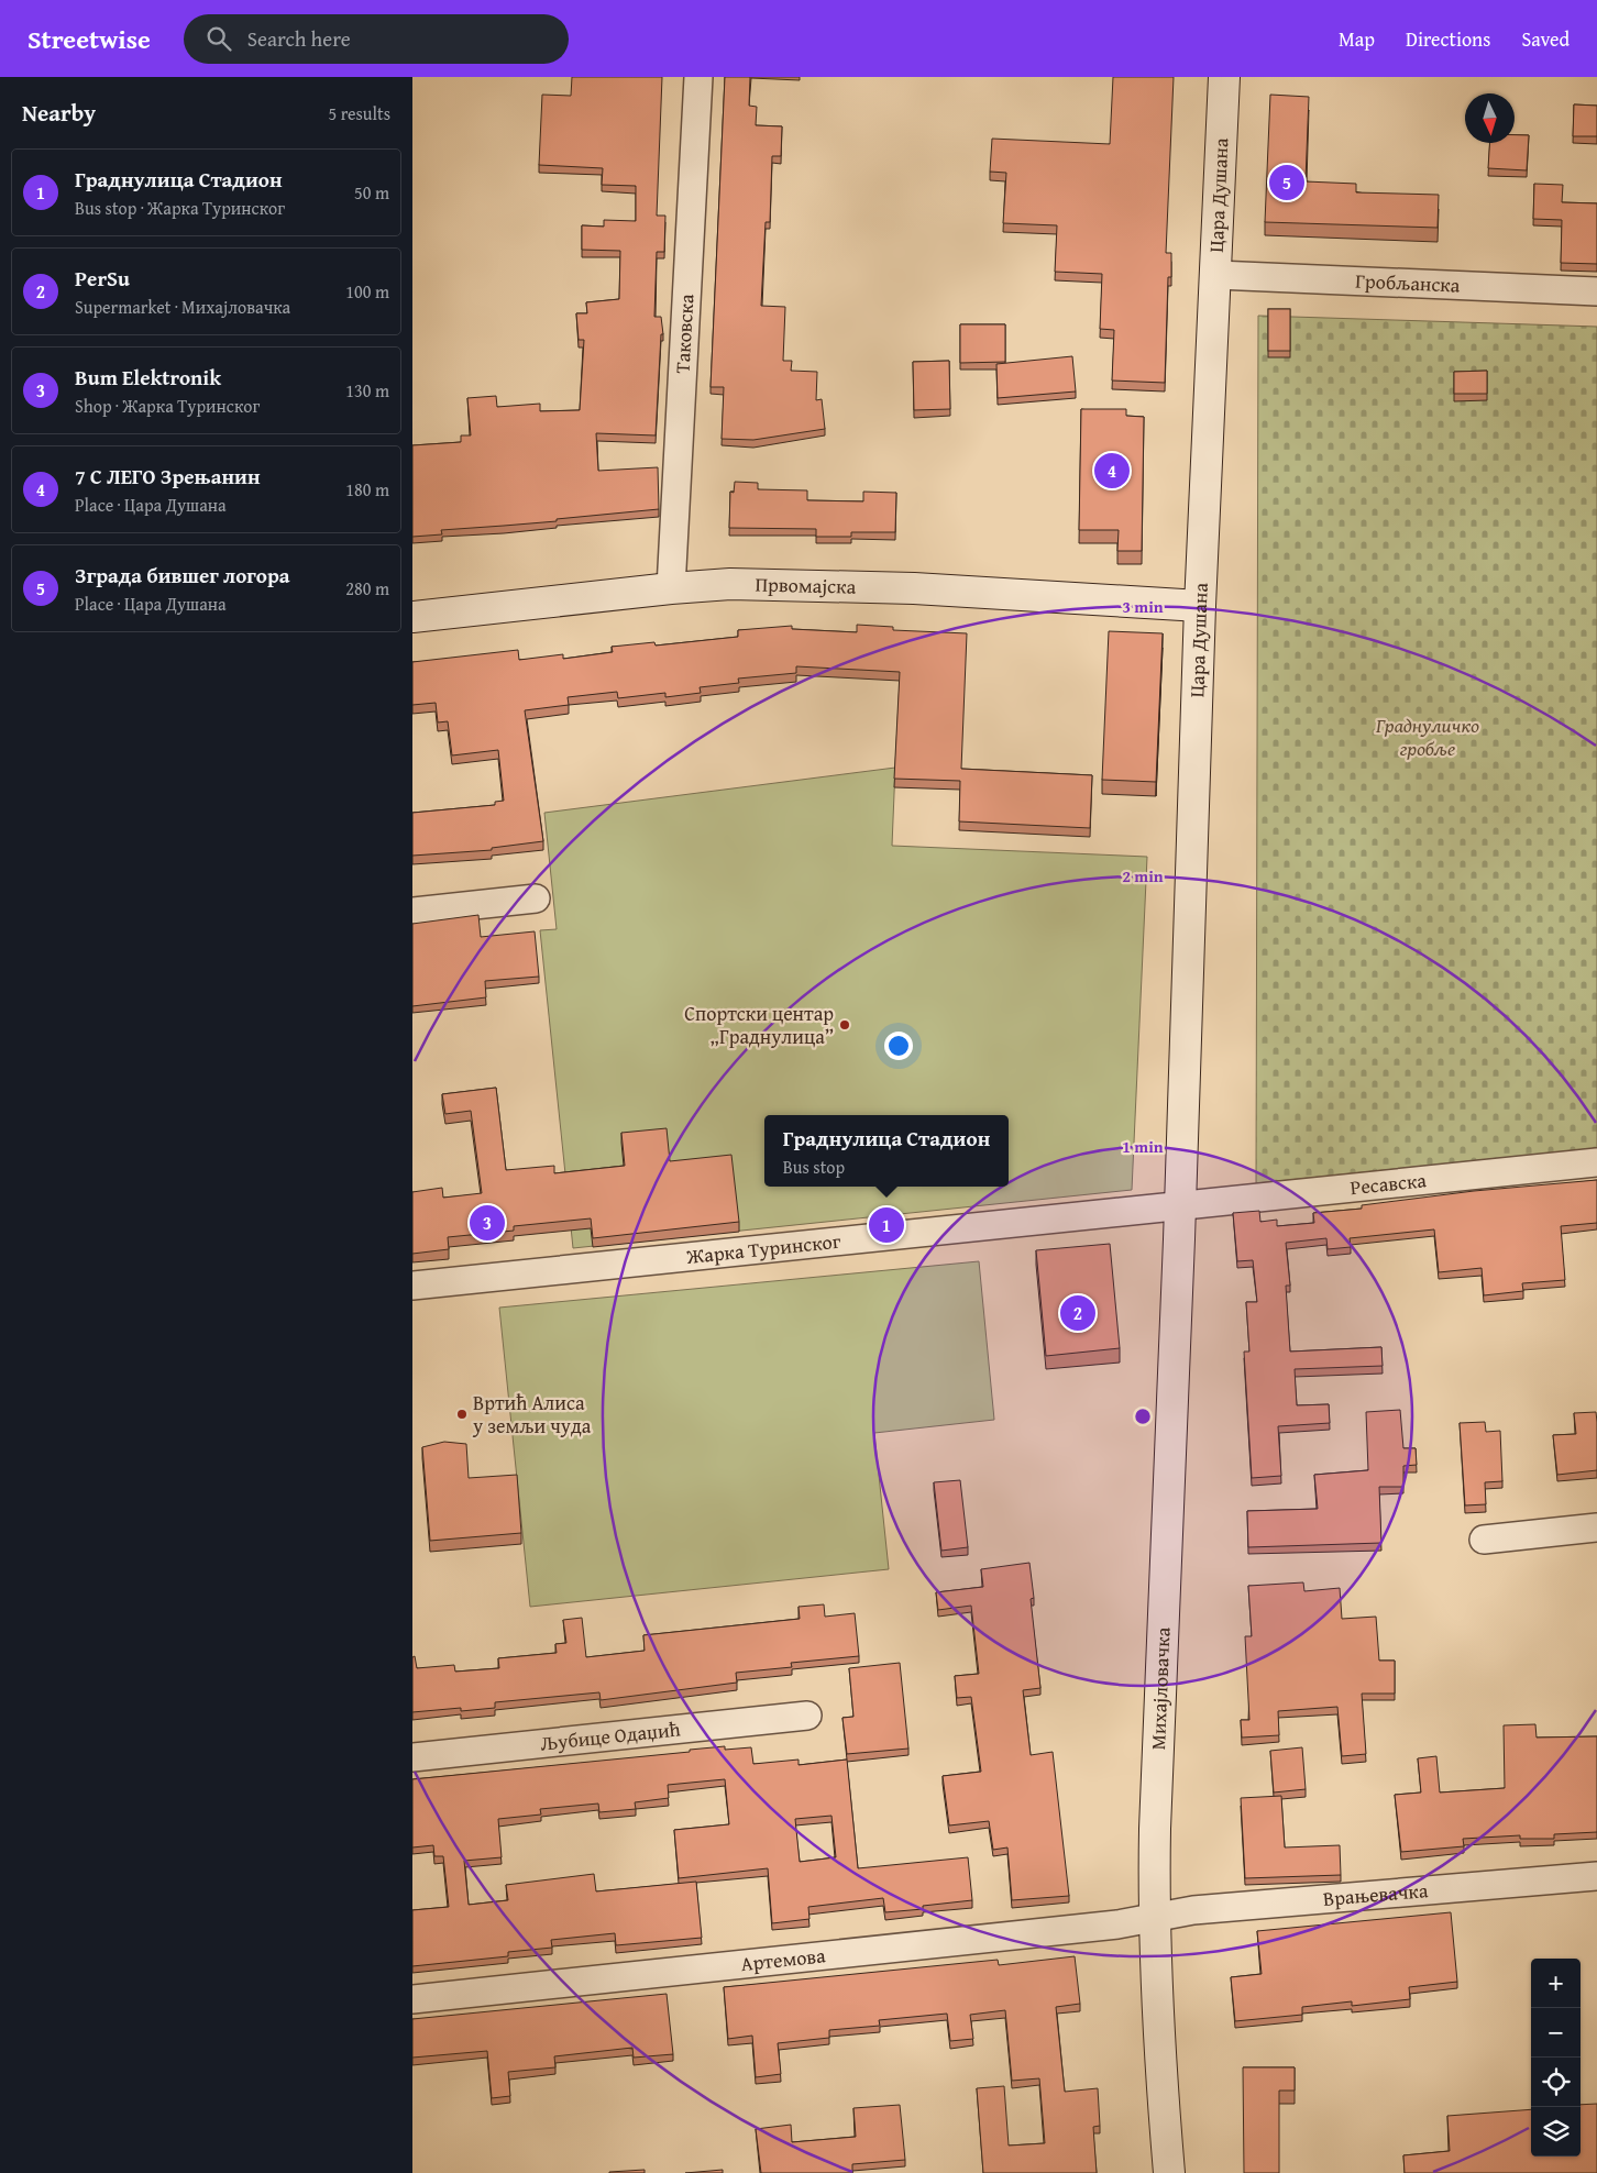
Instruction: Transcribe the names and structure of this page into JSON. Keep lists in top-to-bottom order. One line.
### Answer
{"streets":{"street":["Цара Душана","Гробљанска","Таковска","Првомајска","Ресавска","Жарка Туринског","Михајловачка","Љубице Одаџић","Врањевачка","Артемова"]},"crossings":[["Цара Душана","Гробљанска"],["Цара Душана","Првомајска"],["Цара Душана","Ресавска"],["Цара Душана","Жарка Туринског"],["Цара Душана","Михајловачка"],["Таковска","Првомајска"],["Ресавска","Жарка Туринског"],["Ресавска","Михајловачка"],["Жарка Туринског","Михајловачка"],["Михајловачка","Врањевачка"],["Михајловачка","Артемова"],["Врањевачка","Артемова"]],"parks":["Граднуличко гробље"],"places":["Спортски центар „Граднулица”","Вртић Алиса у земљи чуда"],"north":"bottom","page":{"header":"Streetwise","search":"Search here","nav":["Map","Directions","Saved"],"heading":["Nearby","5 results"],"list":[{"mark":"1","name":"Граднулица Стадион","note":"Bus stop · Жарка Туринског","value":"50 m"},{"mark":"2","name":"PerSu","note":"Supermarket · Михајловачка","value":"100 m"},{"mark":"3","name":"Bum Elektronik","note":"Shop · Жарка Туринског","value":"130 m"},{"mark":"4","name":"7 С ЛЕГО Зрењанин","note":"Place · Цара Душана","value":"180 m"},{"mark":"5","name":"Зграда бившег логора","note":"Place · Цара Душана","value":"280 m"}],"pins":["5","4","3","1","2"],"popup":["Граднулица Стадион","Bus stop"],"map_buttons":["+","−"]},"rings":["3 min","2 min","1 min"]}
